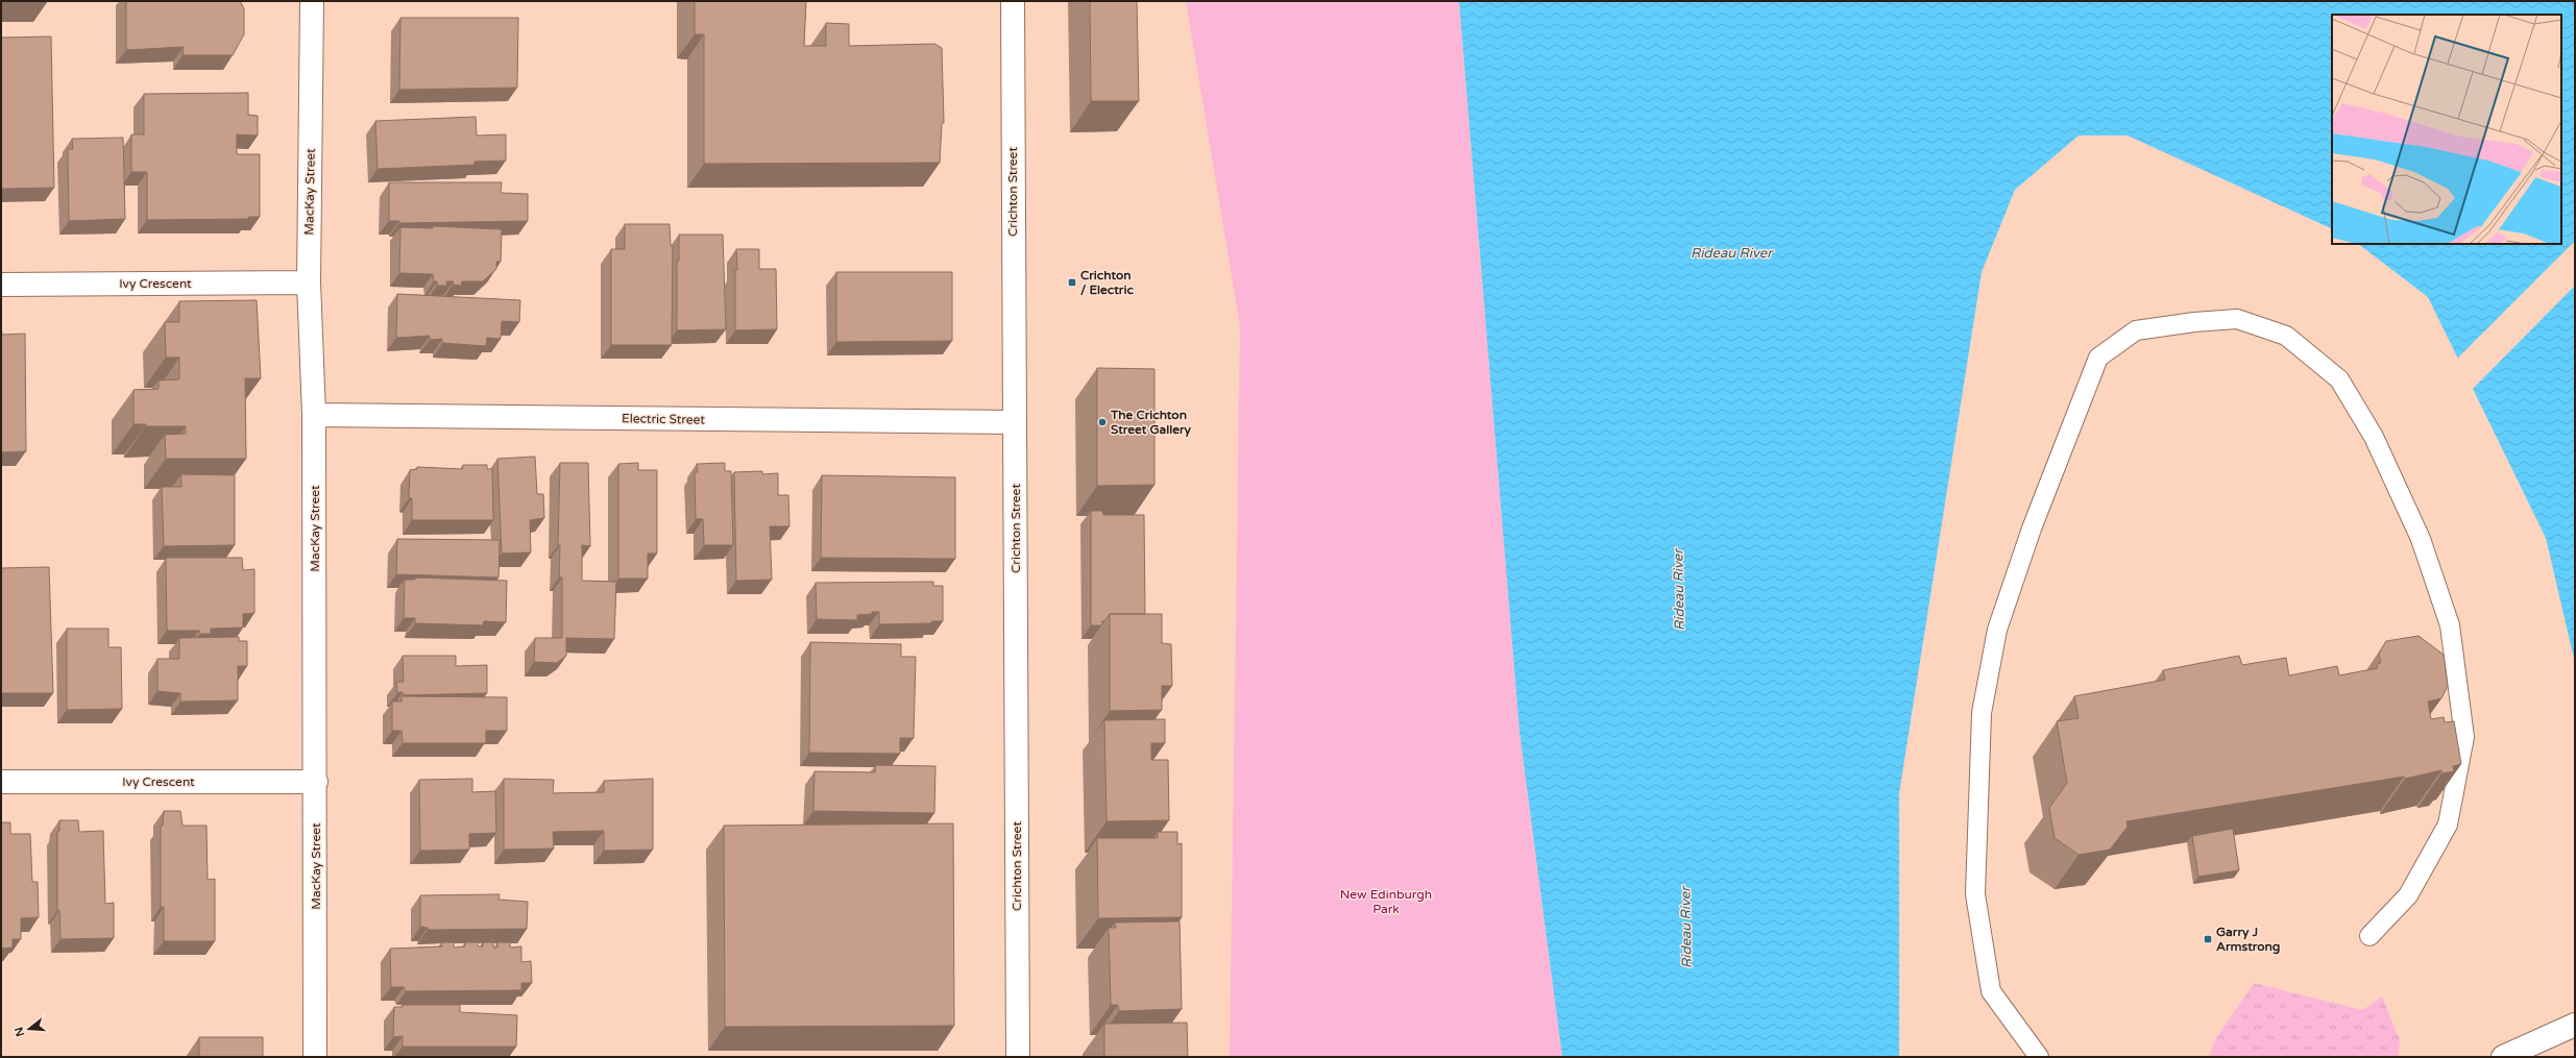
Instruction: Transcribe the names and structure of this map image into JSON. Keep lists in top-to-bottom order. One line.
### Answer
{"streets":{"street":["MacKay Street","Crichton Street","Ivy Crescent","Electric Street"]},"crossings":[["MacKay Street","Ivy Crescent"],["MacKay Street","Electric Street"],["Crichton Street","Electric Street"]],"water":["Rideau River"],"parks":["New Edinburgh Park"],"places":{"transit":["Crichton / Electric","Garry J Armstrong"],"other":["The Crichton Street Gallery"]},"north":"left"}
